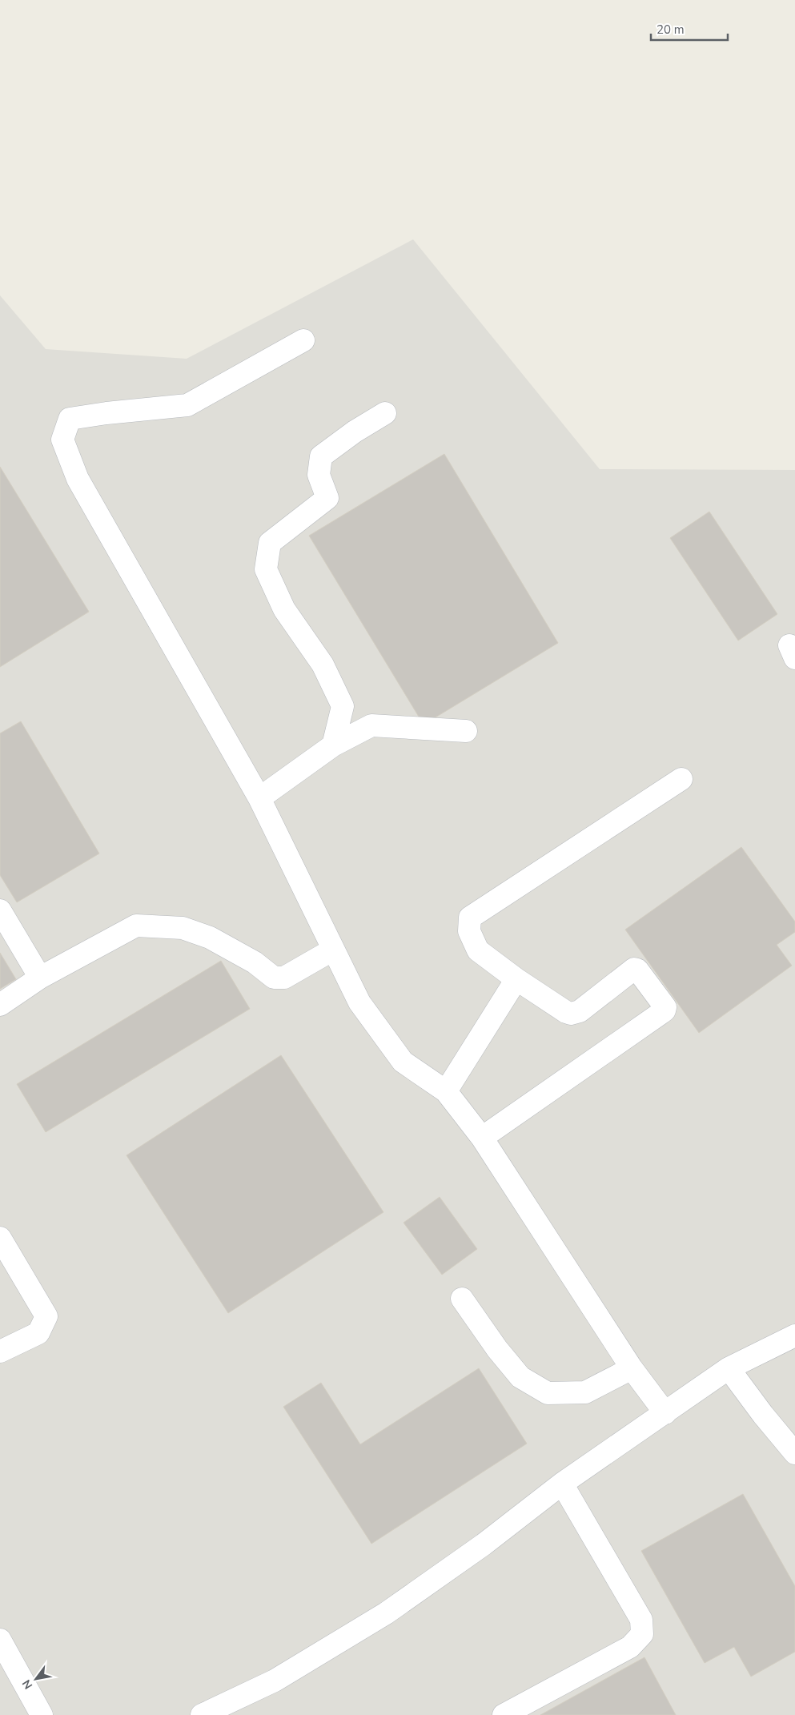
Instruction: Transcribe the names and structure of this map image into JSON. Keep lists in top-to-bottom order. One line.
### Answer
{"scale_bar":"20 m","north":"bottom left"}
